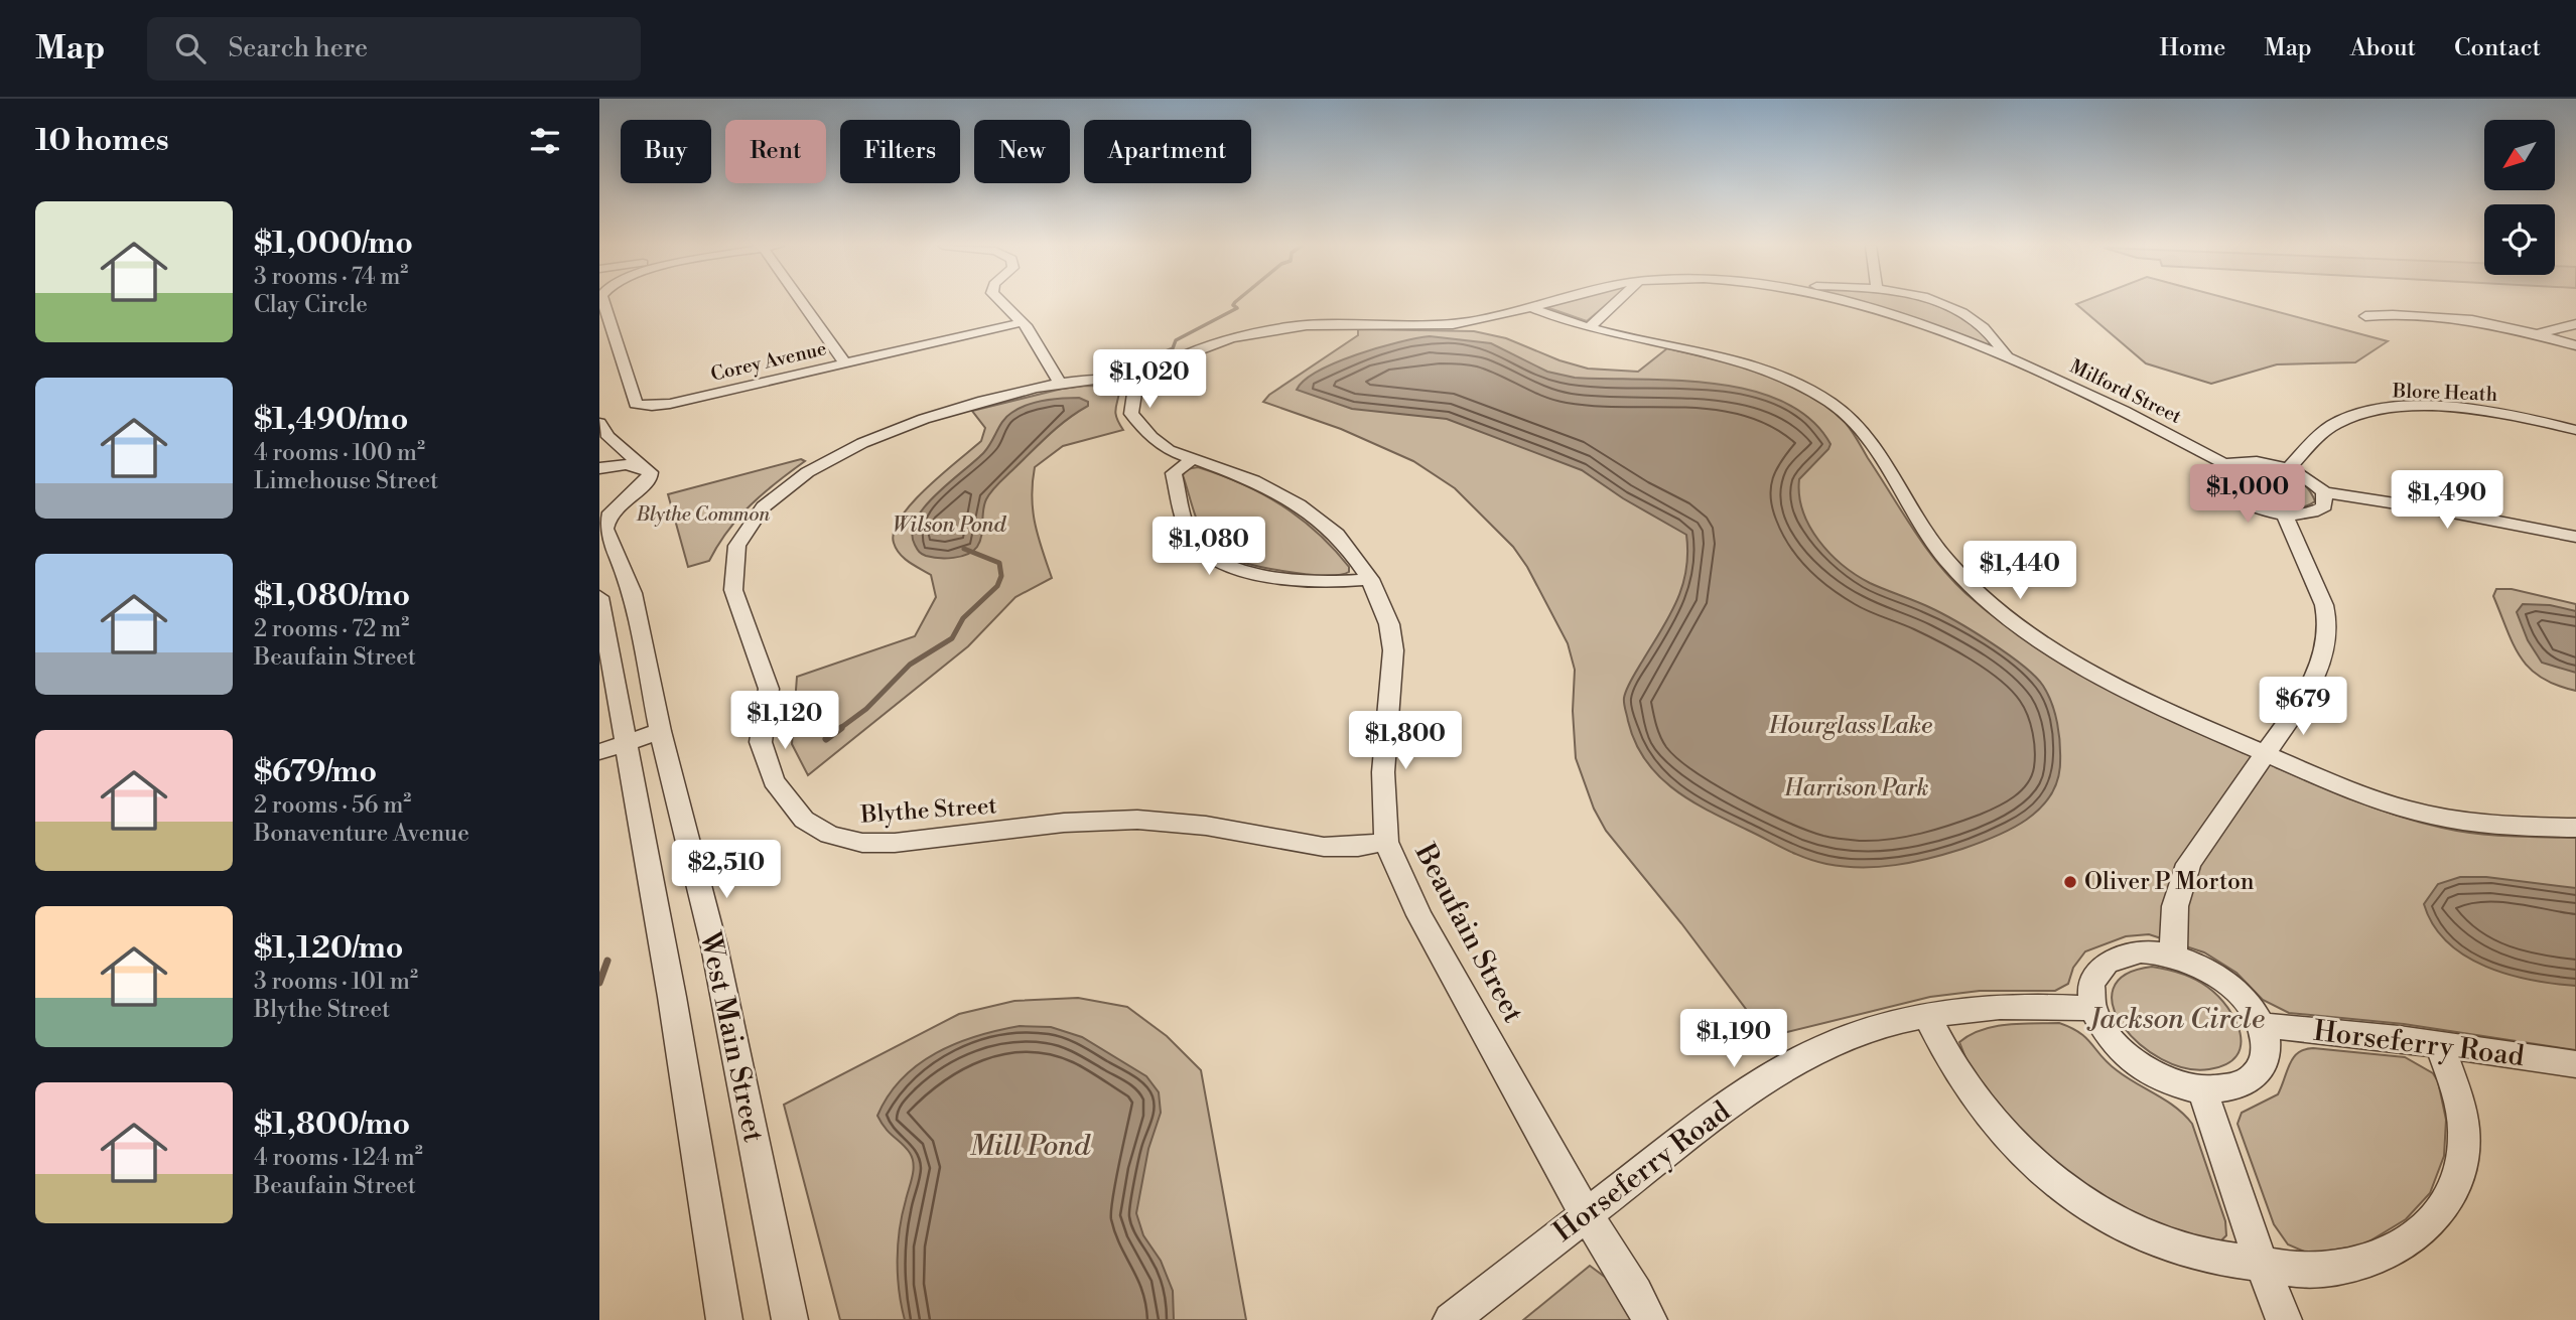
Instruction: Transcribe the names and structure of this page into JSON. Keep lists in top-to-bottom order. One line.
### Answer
{"streets":{"street":["Corey Avenue","Milford Street","Blore Heath","Blythe Street","Beaufain Street","West Main Street","Horseferry Road"]},"crossings":[["Milford Street","Blythe Street"],["Milford Street","Beaufain Street"],["Blythe Street","Beaufain Street"],["Beaufain Street","Horseferry Road"]],"water":["Wilson Pond","Hourglass Lake","Mill Pond"],"parks":["Blythe Common","Harrison Park","Jackson Circle"],"places":["Oliver P Morton"],"north":"bottom left","page":{"header":"Map","search":"Search here","nav":["Home","Map","About","Contact"],"heading":"10 homes","chip":["Buy","Rent","Filters","New","Apartment"],"list":[{"name":"$1,000/mo","note":"3 rooms · 74 m² · Clay Circle"},{"name":"$1,490/mo","note":"4 rooms · 100 m² · Limehouse Street"},{"name":"$1,080/mo","note":"2 rooms · 72 m² · Beaufain Street"},{"name":"$679/mo","note":"2 rooms · 56 m² · Bonaventure Avenue"},{"name":"$1,120/mo","note":"3 rooms · 101 m² · Blythe Street"},{"name":"$1,800/mo","note":"4 rooms · 124 m² · Beaufain Street"}],"price":["$1,020","$1,000","$1,490","$1,080","$1,440","$679","$1,120","$1,800","$2,510","$1,190"]}}
